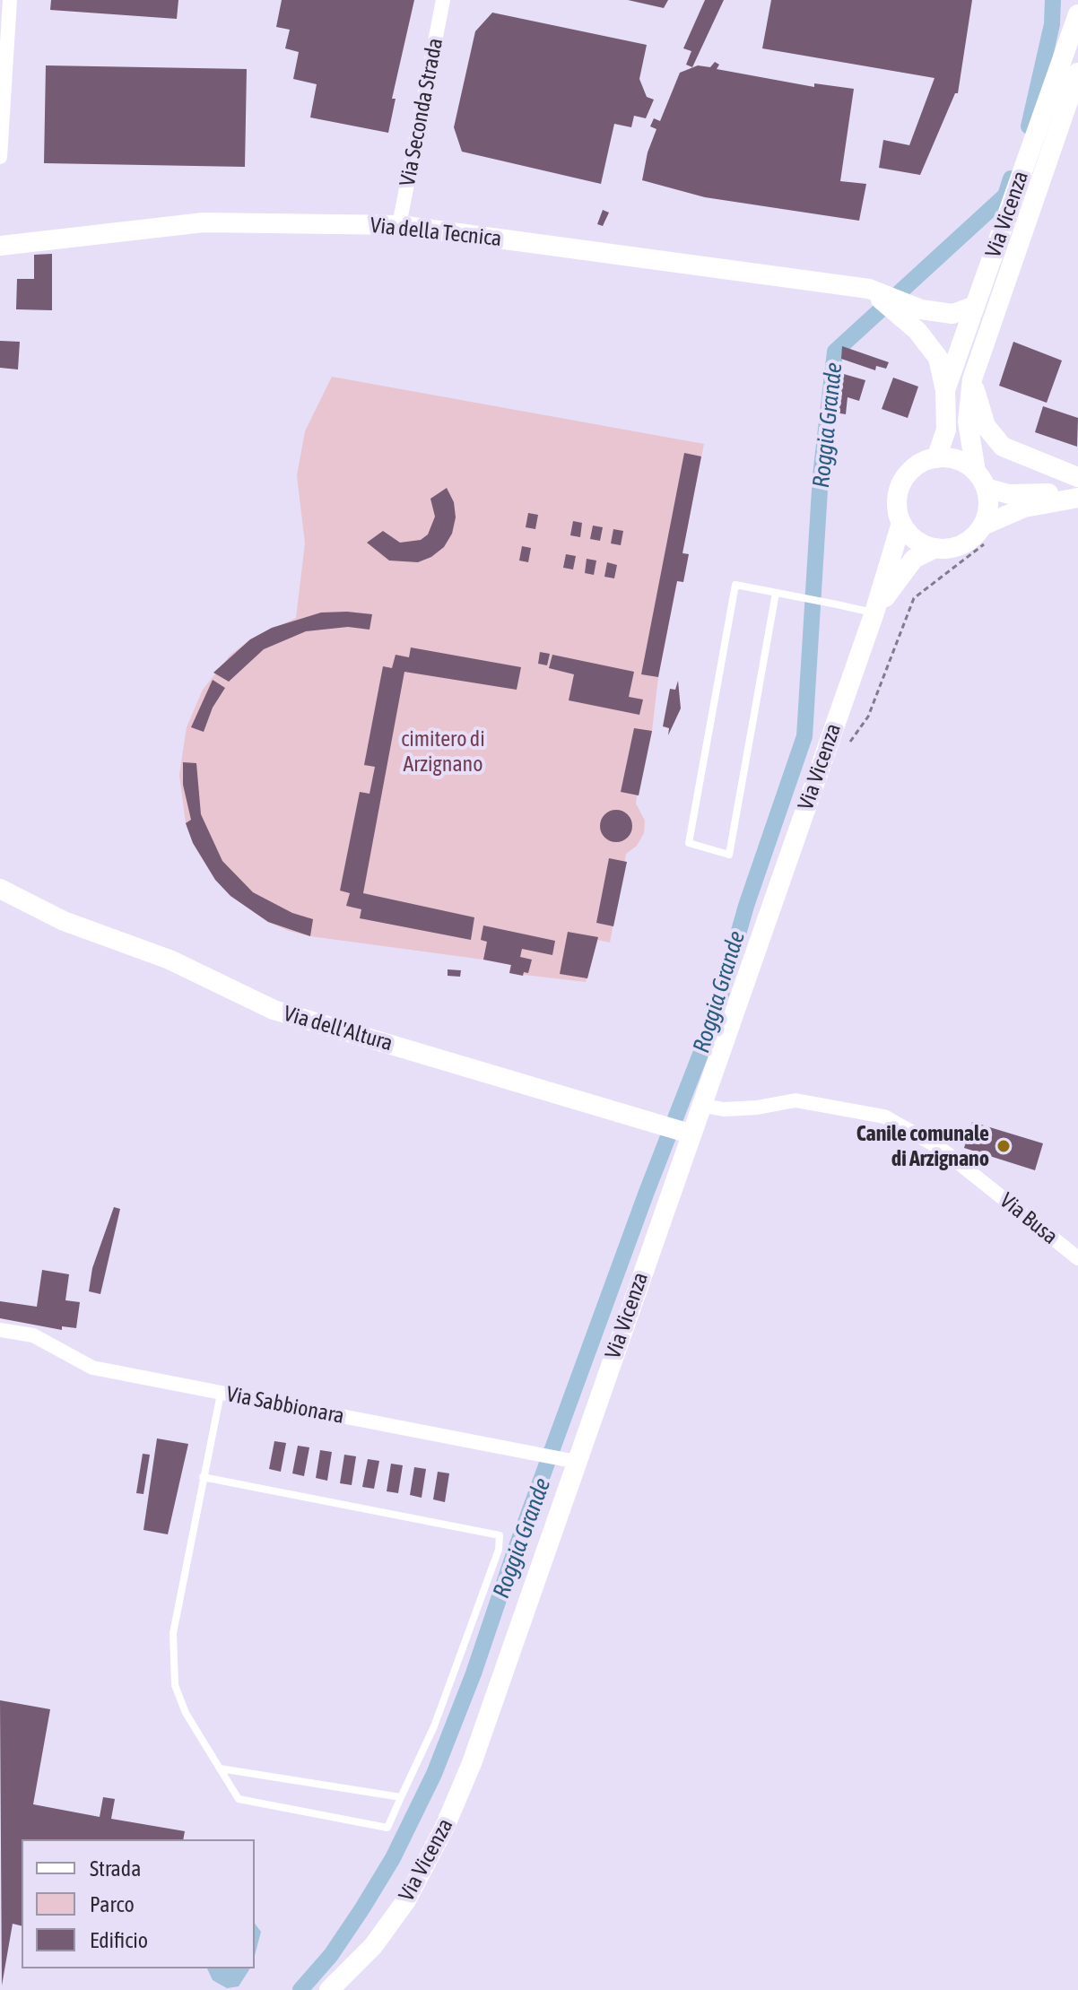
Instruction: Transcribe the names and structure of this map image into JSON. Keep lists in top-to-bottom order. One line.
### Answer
{"streets":{"main road":["Via Vicenza","Via della Tecnica","Via dell'Altura"],"street":["Via Seconda Strada","Via Busa","Via Sabbionara"]},"crossings":[["Via Seconda Strada","Via della Tecnica"],["Via Vicenza","Via della Tecnica"],["Via Vicenza","Via dell'Altura"],["Via Vicenza","Via Busa"],["Via Vicenza","Via Sabbionara"]],"water":["Roggia Grande"],"parks":["cimitero di Arzignano"],"places":["Canile comunale di Arzignano"],"legend":["Strada","Parco","Edificio"]}
